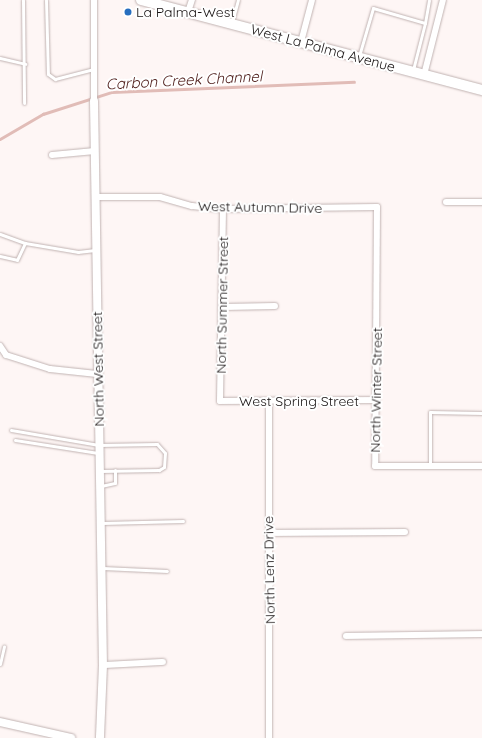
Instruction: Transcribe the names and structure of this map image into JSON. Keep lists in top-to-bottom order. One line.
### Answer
{"streets":{"main road":["West La Palma Avenue"],"street":["West Autumn Drive","North Summer Street","North West Street","North Winter Street","West Spring Street","North Lenz Drive"]},"crossings":[["West Autumn Drive","North Summer Street"],["West Autumn Drive","North West Street"],["West Autumn Drive","North Winter Street"],["North Summer Street","West Spring Street"],["North Winter Street","West Spring Street"],["West Spring Street","North Lenz Drive"]],"water":["Carbon Creek Channel"],"places":["La Palma-West"]}
